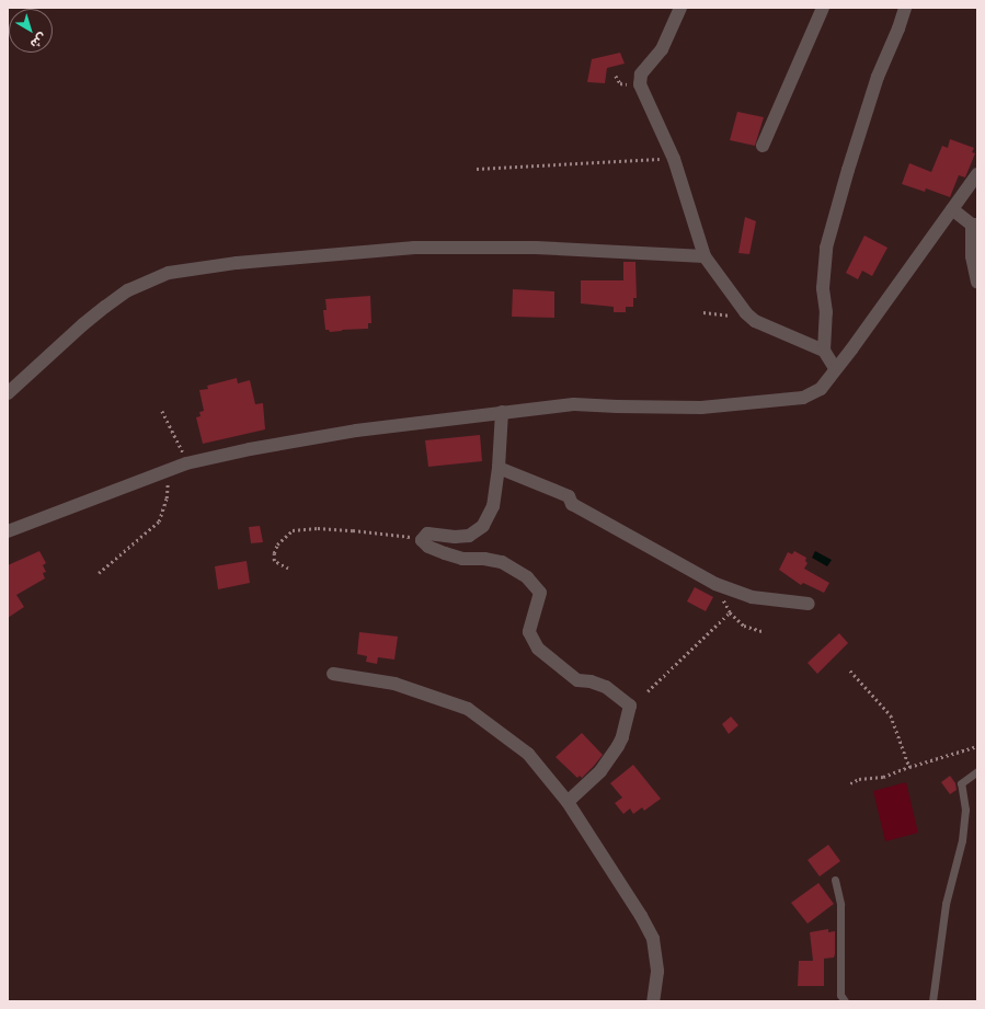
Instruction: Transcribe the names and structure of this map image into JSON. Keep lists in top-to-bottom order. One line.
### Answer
{"north":"bottom right"}
